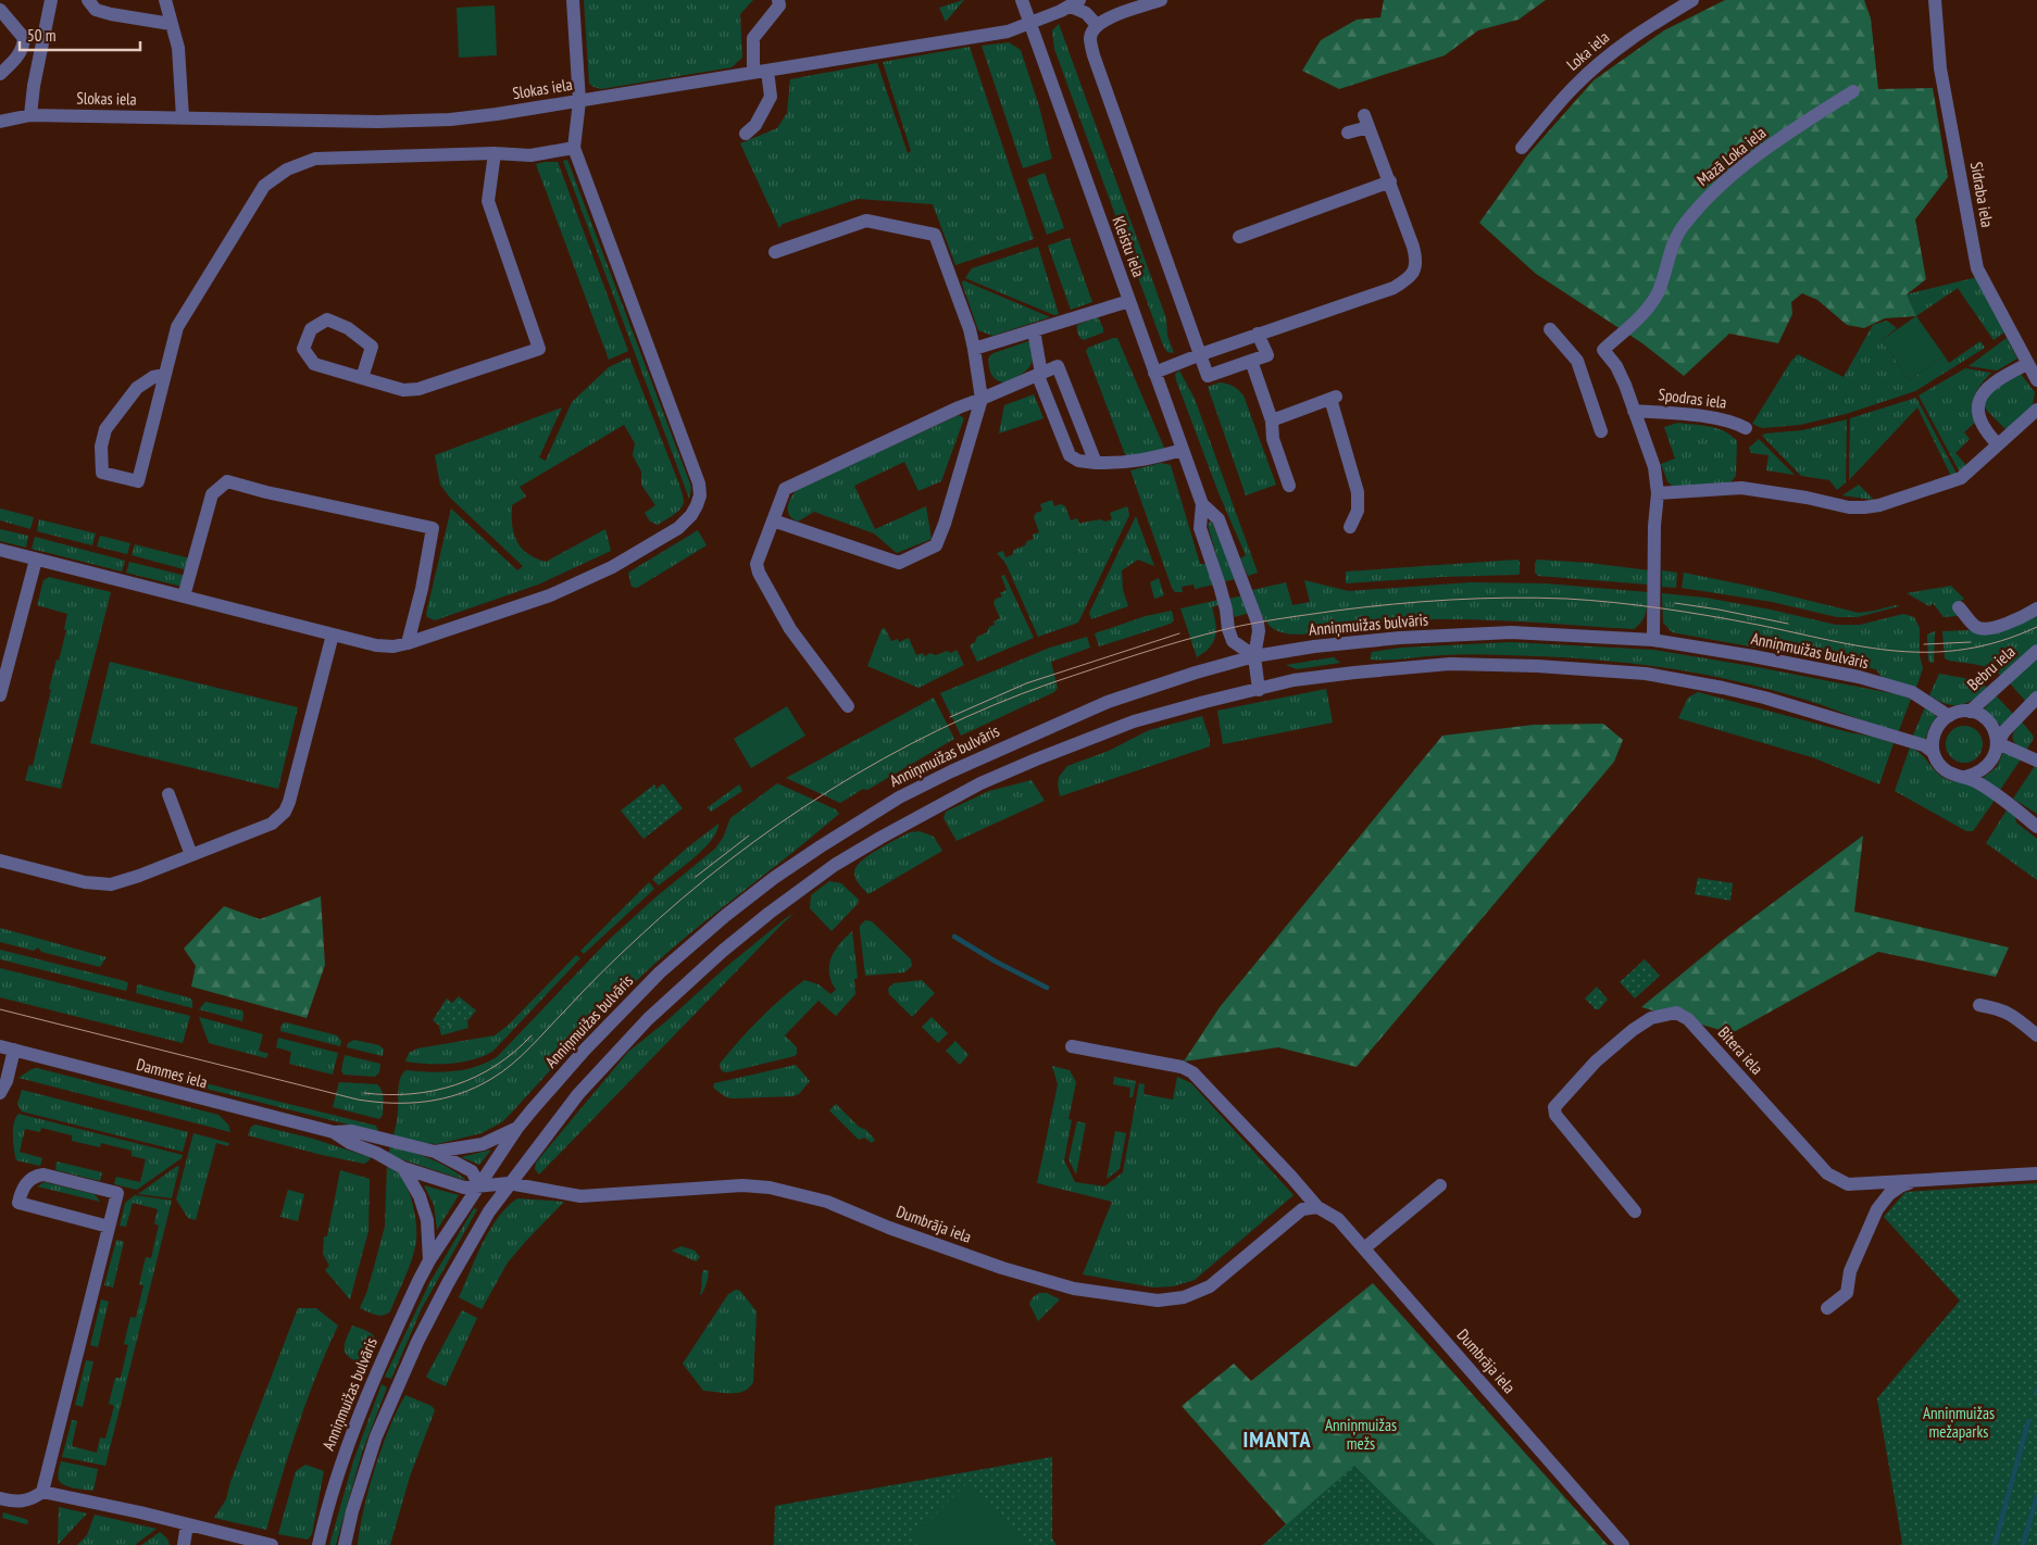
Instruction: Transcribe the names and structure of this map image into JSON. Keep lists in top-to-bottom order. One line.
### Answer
{"streets":{"street":["Loka iela","Slokas iela","Mazā Loka iela","Sidraba iela","Kleistu iela","Spodras iela","Anniņmuižas bulvāris","Bebru iela","Bitera iela","Dammes iela","Dumbrāja iela"]},"crossings":[["Slokas iela","Kleistu iela"],["Mazā Loka iela","Spodras iela"],["Kleistu iela","Anniņmuižas bulvāris"],["Anniņmuižas bulvāris","Bebru iela"],["Anniņmuižas bulvāris","Dammes iela"],["Anniņmuižas bulvāris","Dumbrāja iela"],["Dammes iela","Dumbrāja iela"]],"districts":["IMANTA"],"parks":["Anniņmuižas mežaparks","Anniņmuižas mežs"],"scale_bar":"50 m"}
